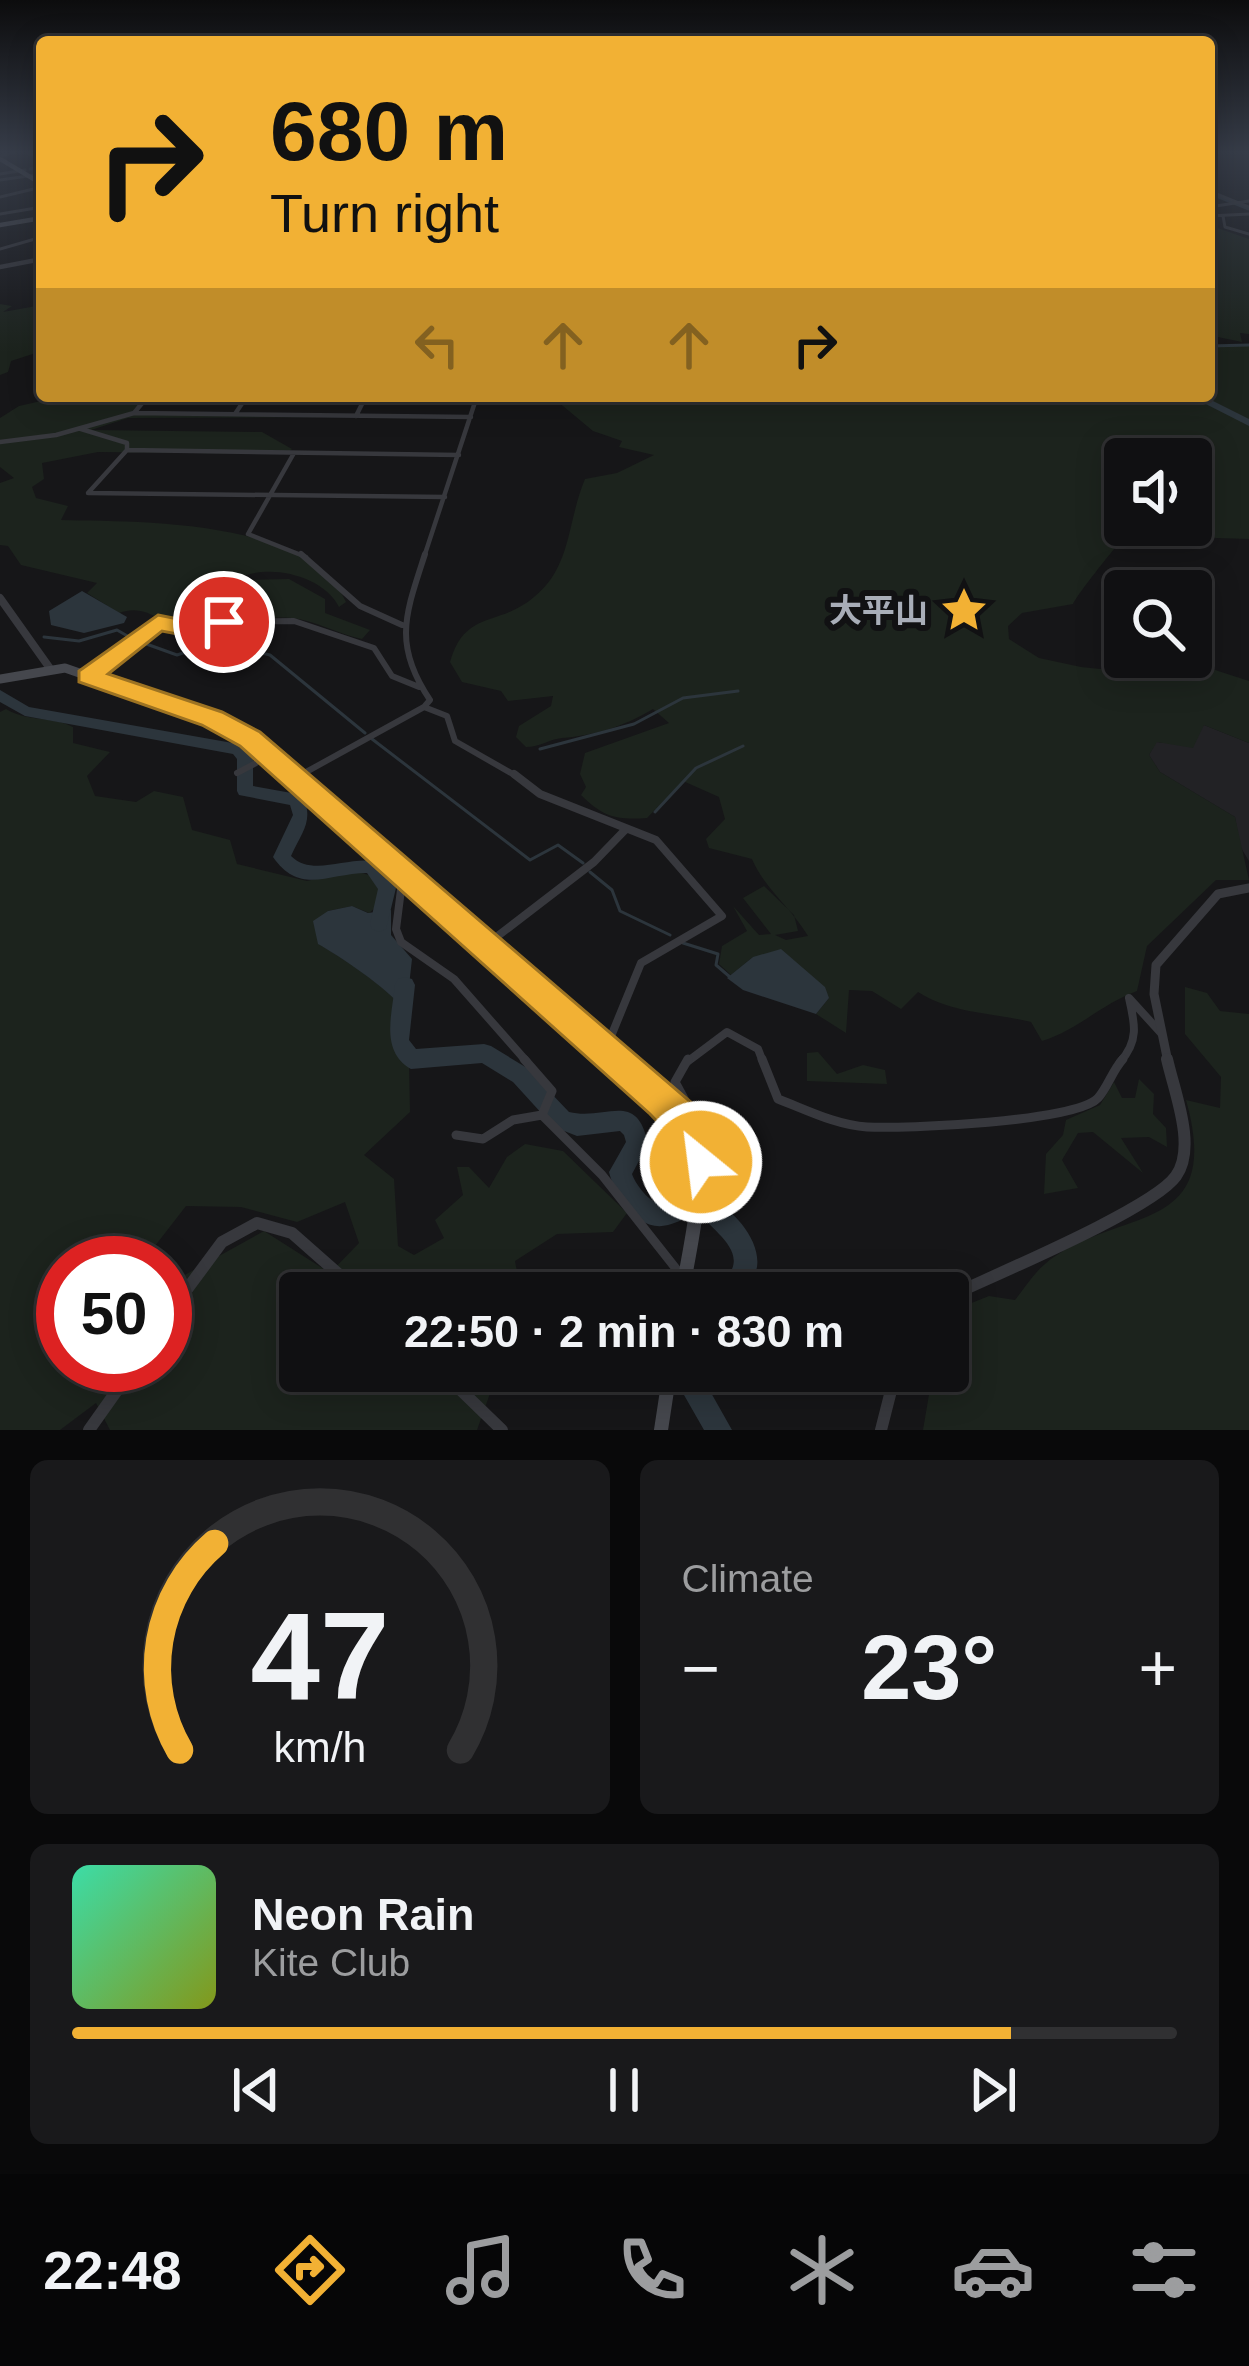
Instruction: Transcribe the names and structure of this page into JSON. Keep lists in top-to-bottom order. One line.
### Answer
{"places":{"place":["大平山"]},"page":{"turn":["680 m","Turn right"],"limit":"50","trip":"22:50 · 2 min · 830 m","tile":"Climate","heat":["−","23°","+"],"song":["Neon Rain","Kite Club"],"tabs":"22:48","gauge":["47","km/h"]}}
